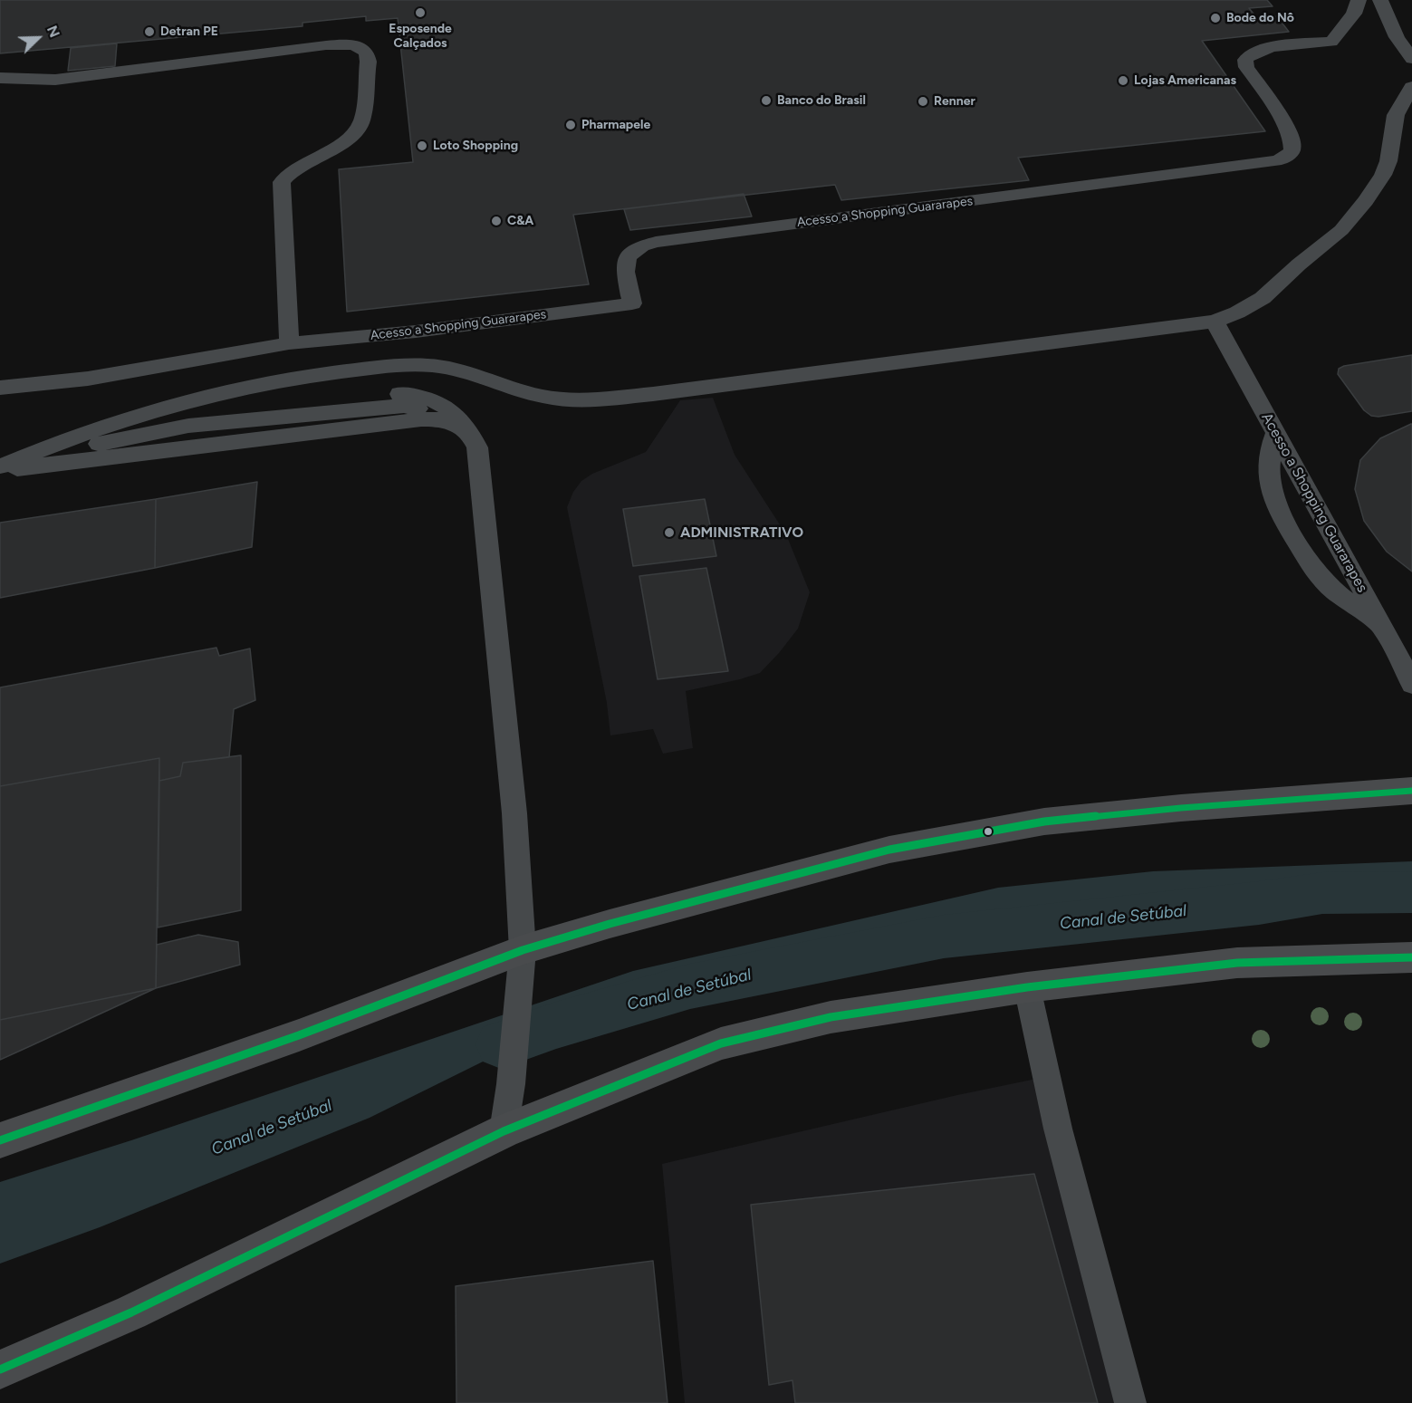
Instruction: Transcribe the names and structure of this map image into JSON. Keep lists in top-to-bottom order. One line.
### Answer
{"streets":{"lane":["Acesso a Shopping Guararapes"]},"water":["Canal de Setúbal"],"places":["Esposende Calçados","Bode do Nô","Detran PE","Lojas Americanas","Banco do Brasil","Renner","Pharmapele","Loto Shopping","C&A","ADMINISTRATIVO"],"north":"top right"}
